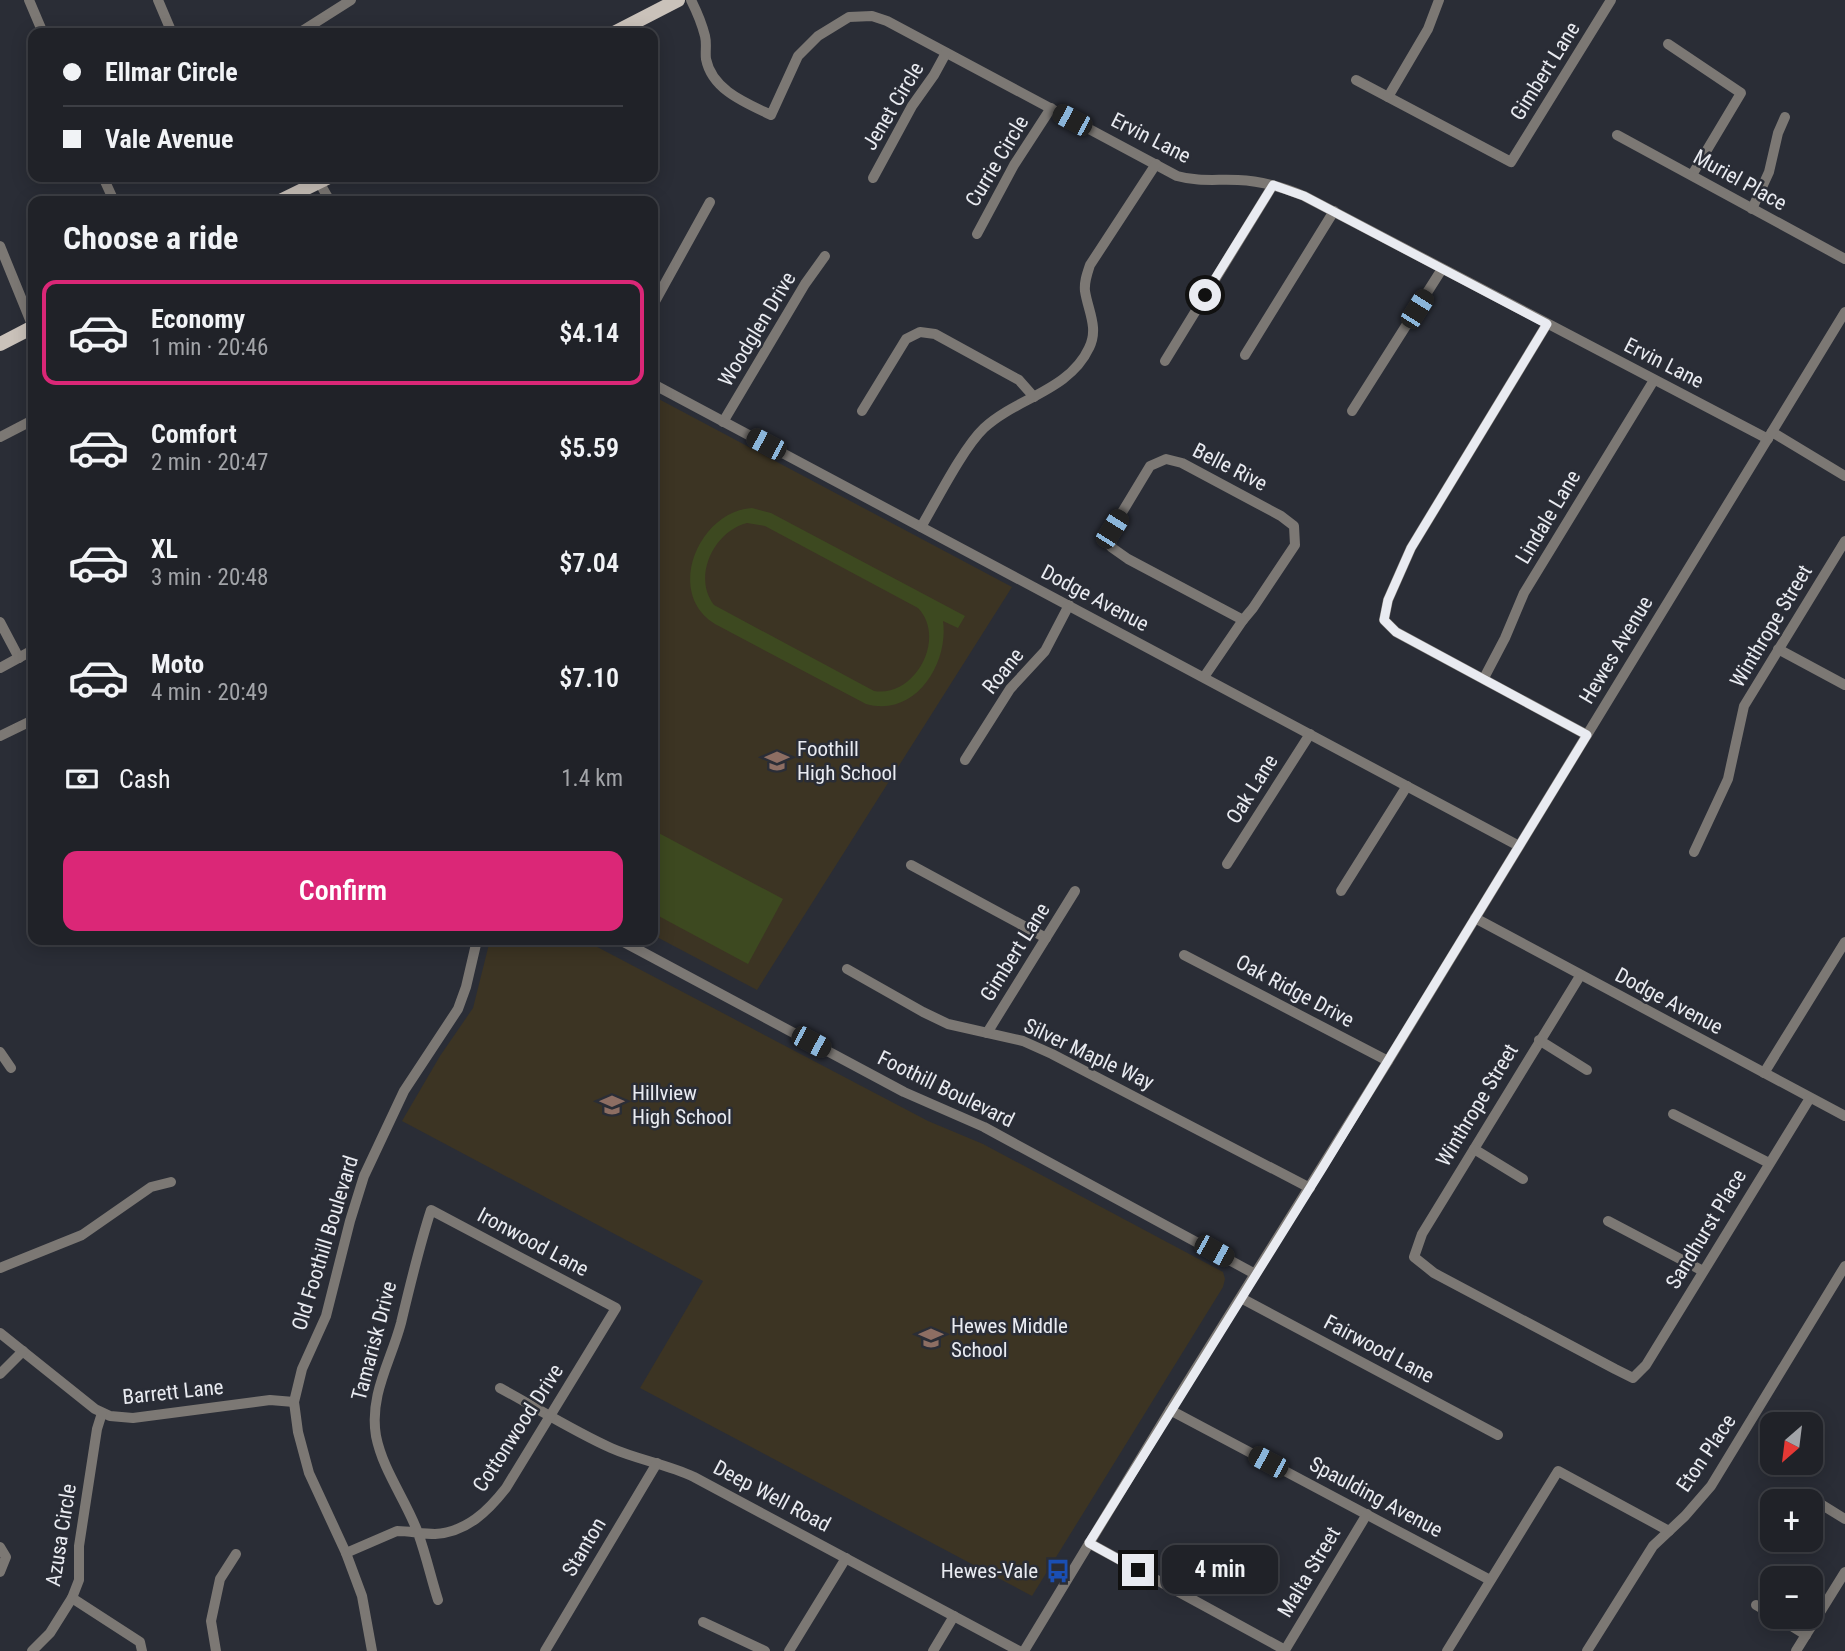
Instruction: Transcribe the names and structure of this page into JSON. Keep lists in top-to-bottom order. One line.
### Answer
{"streets":{"street":["Gimbert Lane","Jenet Circle","Ervin Lane","Currie Circle","Muriel Place","Woodglen Drive","Belle Rive","Lindale Lane","Dodge Avenue","Winthrope Street","Hewes Avenue","Roane","Oak Lane","Oak Ridge Drive","Silver Maple Way","Foothill Boulevard","Sandhurst Place","Ironwood Lane","Old Foothill Boulevard","Tamarisk Drive","Fairwood Lane","Barrett Lane","Cottonwood Drive","Eton Place","Deep Well Road","Spaulding Avenue","Azusa Circle","Stanton","Malta Street"]},"crossings":[["Gimbert Lane","Silver Maple Way"],["Jenet Circle","Ervin Lane"],["Ervin Lane","Currie Circle"],["Ervin Lane","Lindale Lane"],["Ervin Lane","Hewes Avenue"],["Woodglen Drive","Dodge Avenue"],["Belle Rive","Dodge Avenue"],["Dodge Avenue","Winthrope Street"],["Dodge Avenue","Hewes Avenue"],["Dodge Avenue","Roane"],["Dodge Avenue","Oak Lane"],["Dodge Avenue","Sandhurst Place"],["Winthrope Street","Sandhurst Place"],["Hewes Avenue","Oak Ridge Drive"],["Hewes Avenue","Silver Maple Way"],["Hewes Avenue","Foothill Boulevard"],["Hewes Avenue","Fairwood Lane"],["Hewes Avenue","Deep Well Road"],["Hewes Avenue","Spaulding Avenue"],["Ironwood Lane","Tamarisk Drive"],["Ironwood Lane","Cottonwood Drive"],["Old Foothill Boulevard","Barrett Lane"],["Old Foothill Boulevard","Cottonwood Drive"],["Tamarisk Drive","Cottonwood Drive"],["Barrett Lane","Azusa Circle"],["Cottonwood Drive","Deep Well Road"],["Deep Well Road","Stanton"],["Spaulding Avenue","Malta Street"]],"places":{"school or university":["Foothill High School","Hillview High School","Hewes Middle School"],"bus stop":["Hewes-Vale"]},"north":"bottom left","page":{"banner":["Ellmar Circle","Vale Avenue"],"heading":"Choose a ride","list":[{"name":"Economy","note":"1 min · 20:46","value":"$4.14"},{"name":"Comfort","note":"2 min · 20:47","value":"$5.59"},{"name":"XL","note":"3 min · 20:48","value":"$7.04"},{"name":"Moto","note":"4 min · 20:49","value":"$7.10"}],"pay":["Cash","1.4 km"],"buttons":"Confirm","map_buttons":["+","−"],"bubble":"4 min"}}
